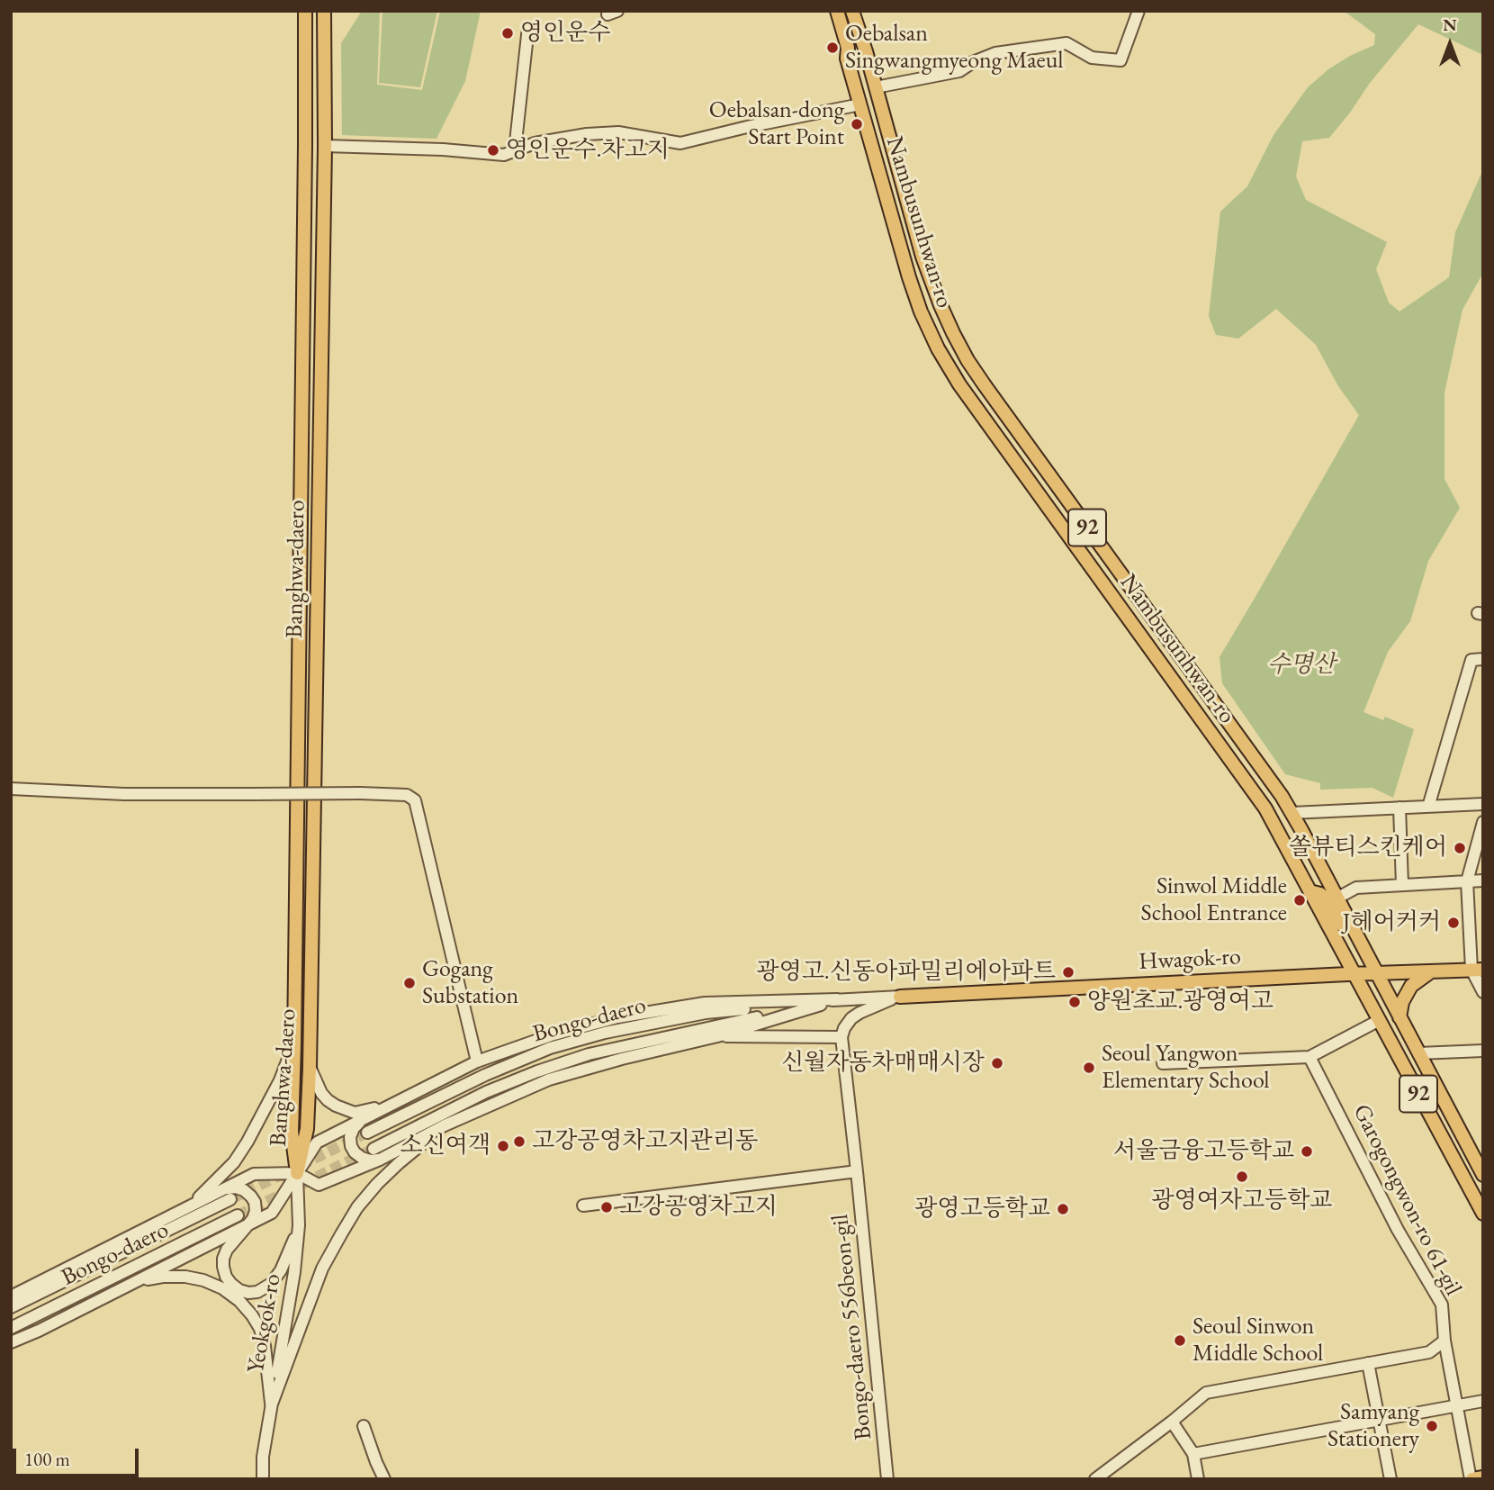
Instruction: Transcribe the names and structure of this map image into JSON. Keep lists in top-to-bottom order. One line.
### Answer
{"streets":{"main road":["Nambusunhwan-ro","92","Banghwa-daero","Hwagok-ro"],"street":["Bongo-daero","Garogongwon-ro 61-gil","Yeokgok-ro","Bongo-daero 556beon-gil"]},"crossings":[["Nambusunhwan-ro","Hwagok-ro"],["Banghwa-daero","Yeokgok-ro"],["Hwagok-ro","Bongo-daero"]],"parks":["수명산"],"places":["영인운수","Oebalsan Singwangmyeong Maeul","Oebalsan-dong Start Point","영인운수.차고지","쏠뷰티스킨케어","Sinwol Middle School Entrance","J헤어커커","광영고.신동아파밀리에아파트","Gogang Substation","양원초교.광영여고","신월자동차매매시장","Seoul Yangwon Elementary School","고강공영차고지관리동","소신여객","서울금융고등학교","광영여자고등학교","고강공영차고지","광영고등학교","Seoul Sinwon Middle School","Samyang Stationery"],"scale_bar":"100 m","north":"top"}
